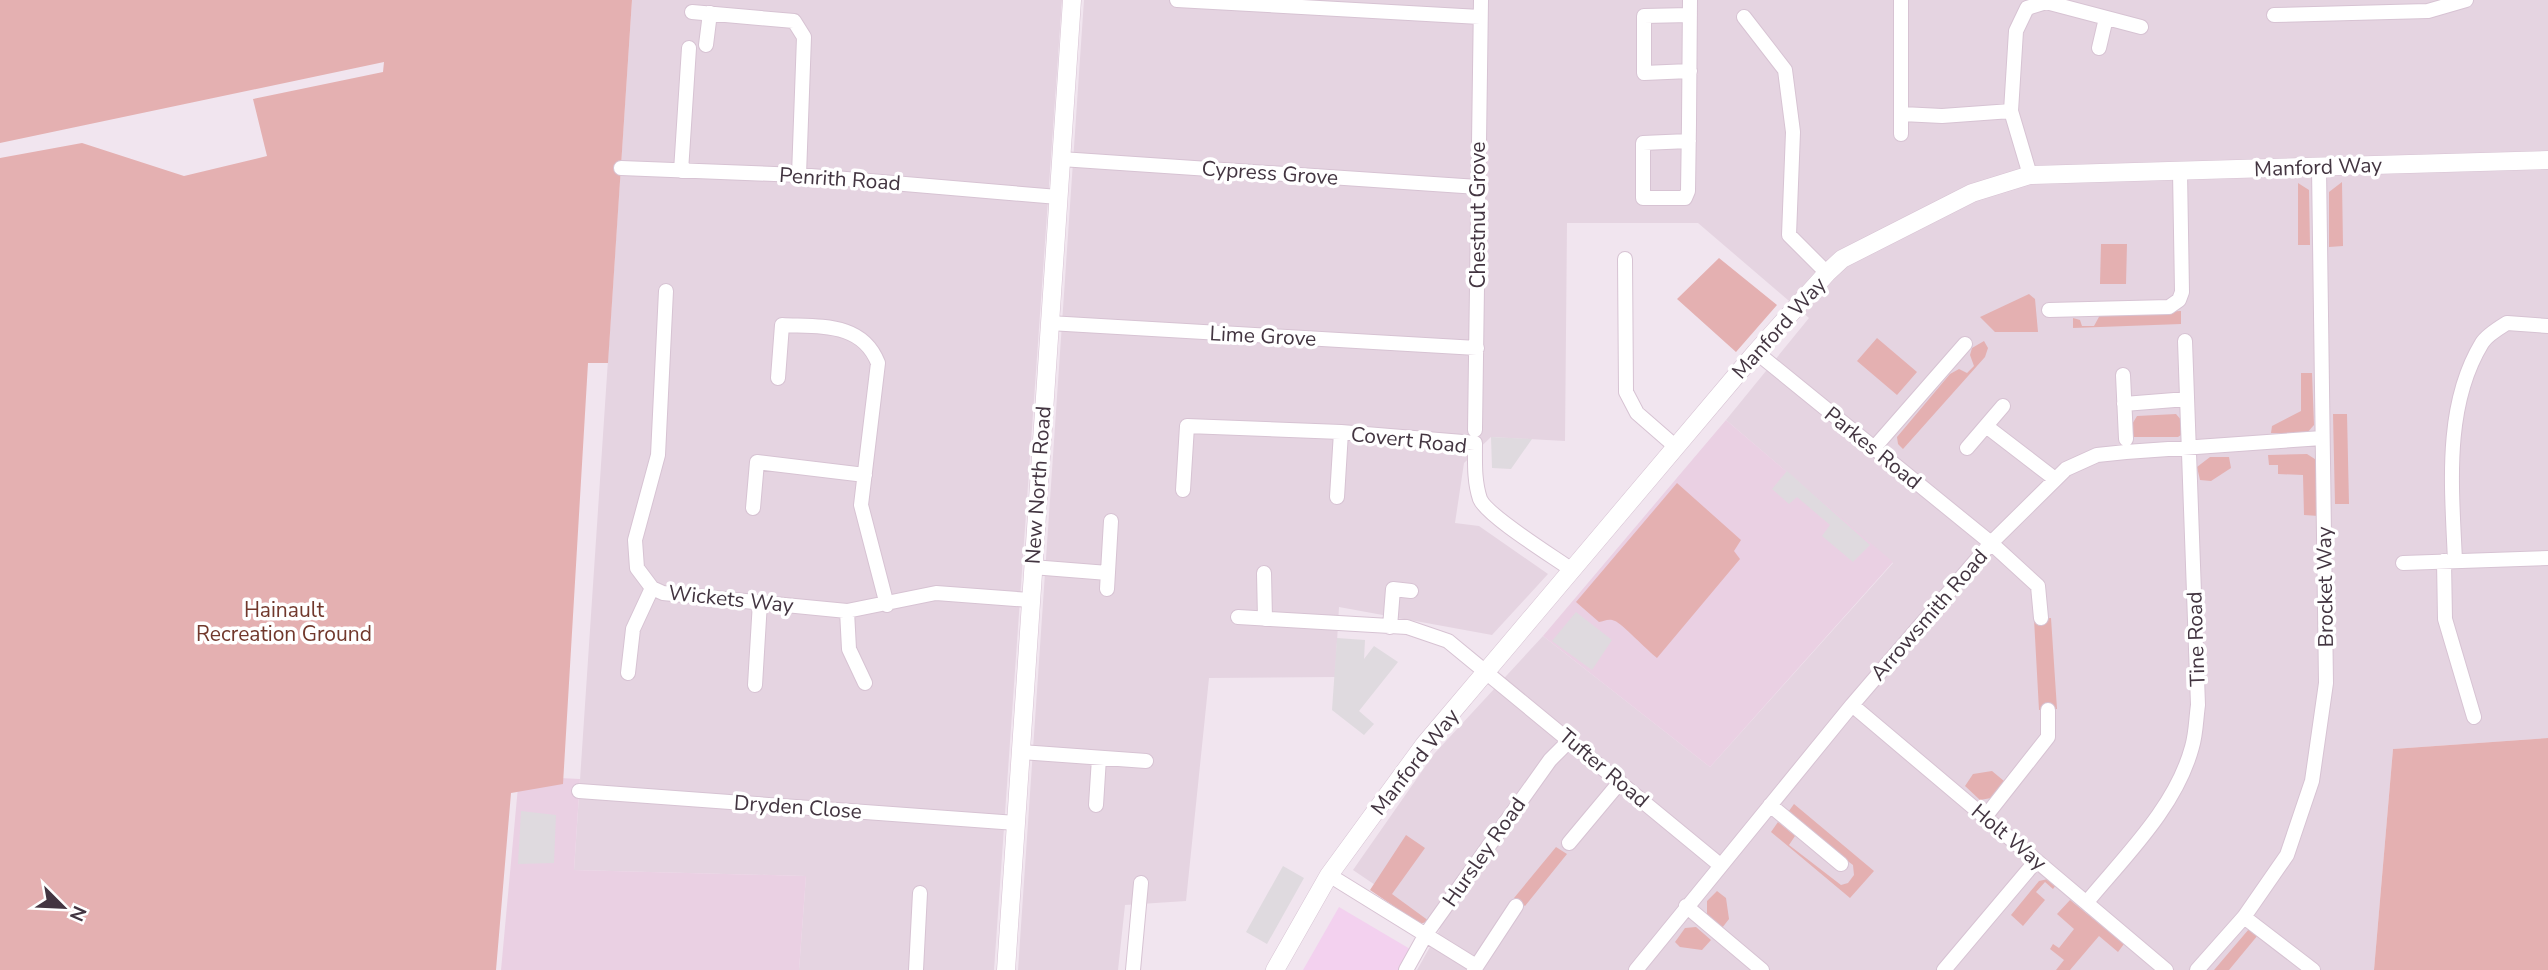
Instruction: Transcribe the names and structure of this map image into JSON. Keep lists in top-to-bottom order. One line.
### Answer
{"streets":{"street":["Manford Way","Cypress Grove","Penrith Road","Chestnut Grove","Lime Grove","Covert Road","Parkes Road","New North Road","Brocket Way","Wickets Way","Arrowsmith Road","Tine Road","Tufter Road","Dryden Close","Holt Way","Hursley Road"]},"crossings":[["Manford Way","Covert Road"],["Manford Way","Parkes Road"],["Manford Way","Brocket Way"],["Manford Way","Tufter Road"],["Cypress Grove","Chestnut Grove"],["Cypress Grove","New North Road"],["Penrith Road","New North Road"],["Chestnut Grove","Lime Grove"],["Lime Grove","New North Road"],["Parkes Road","Arrowsmith Road"],["New North Road","Wickets Way"],["New North Road","Dryden Close"],["Brocket Way","Arrowsmith Road"],["Arrowsmith Road","Tine Road"],["Arrowsmith Road","Tufter Road"],["Arrowsmith Road","Holt Way"],["Tine Road","Holt Way"],["Tufter Road","Hursley Road"]],"parks":["Hainault Recreation Ground"],"north":"bottom right"}
